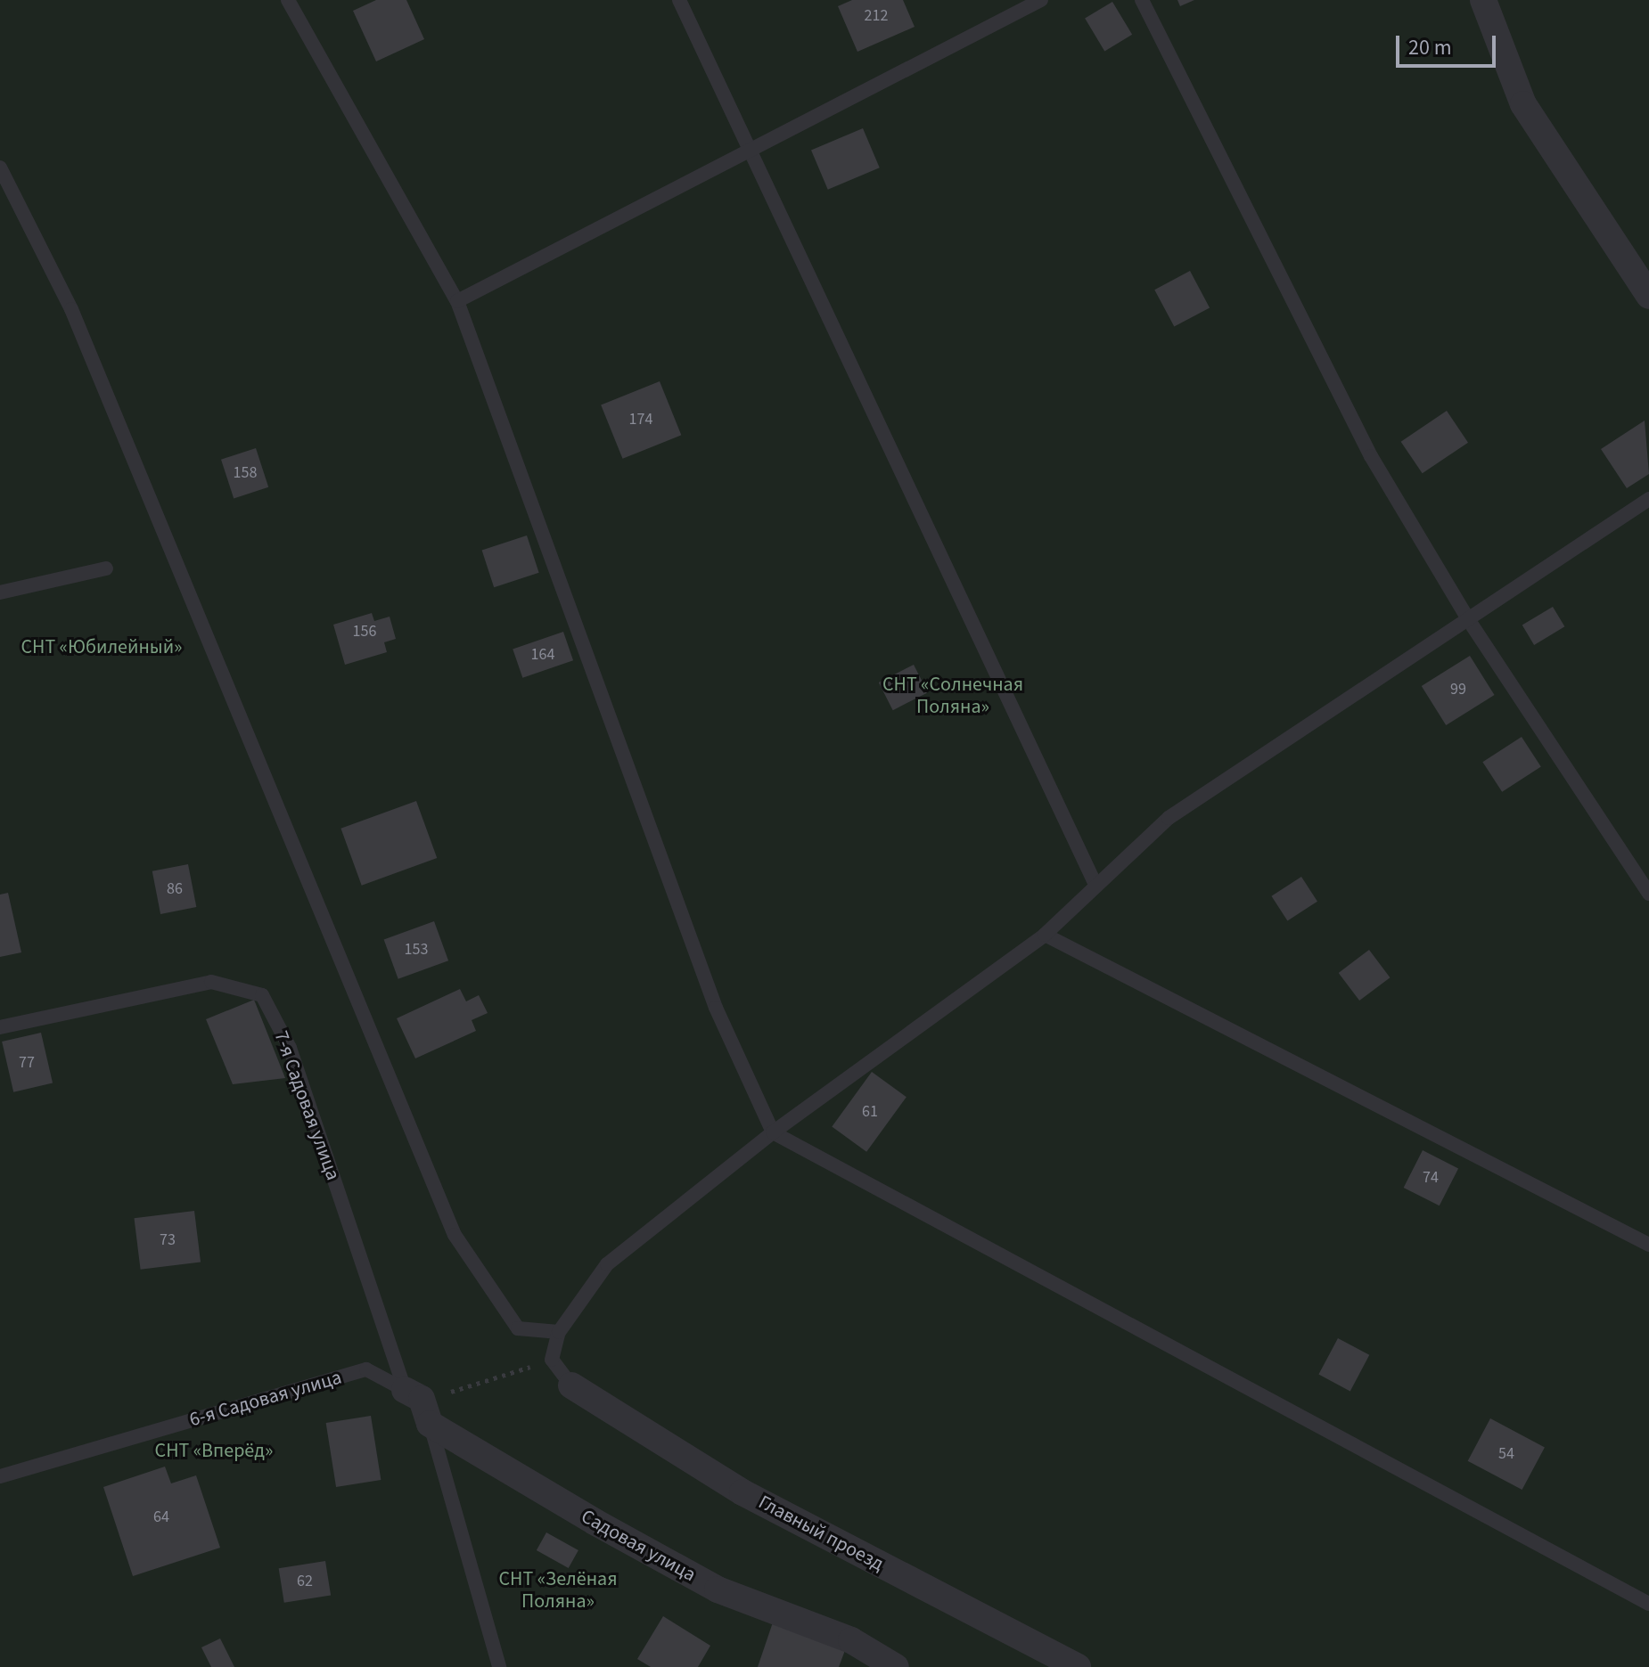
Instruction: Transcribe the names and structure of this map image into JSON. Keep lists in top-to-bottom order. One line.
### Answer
{"streets":{"street":["Главный проезд","Садовая улица"],"lane":["7-я Садовая улица","6-я Садовая улица"]},"crossings":[["7-я Садовая улица","6-я Садовая улица"]],"parks":["СНТ «Юбилейный»","СНТ «Солнечная Поляна»","СНТ «Вперёд»","СНТ «Зелёная Поляна»"],"house_numbers":["212","174","158","156","164","99","86","153","77","61","74","73","54","64","62"],"scale_bar":"20 m"}
